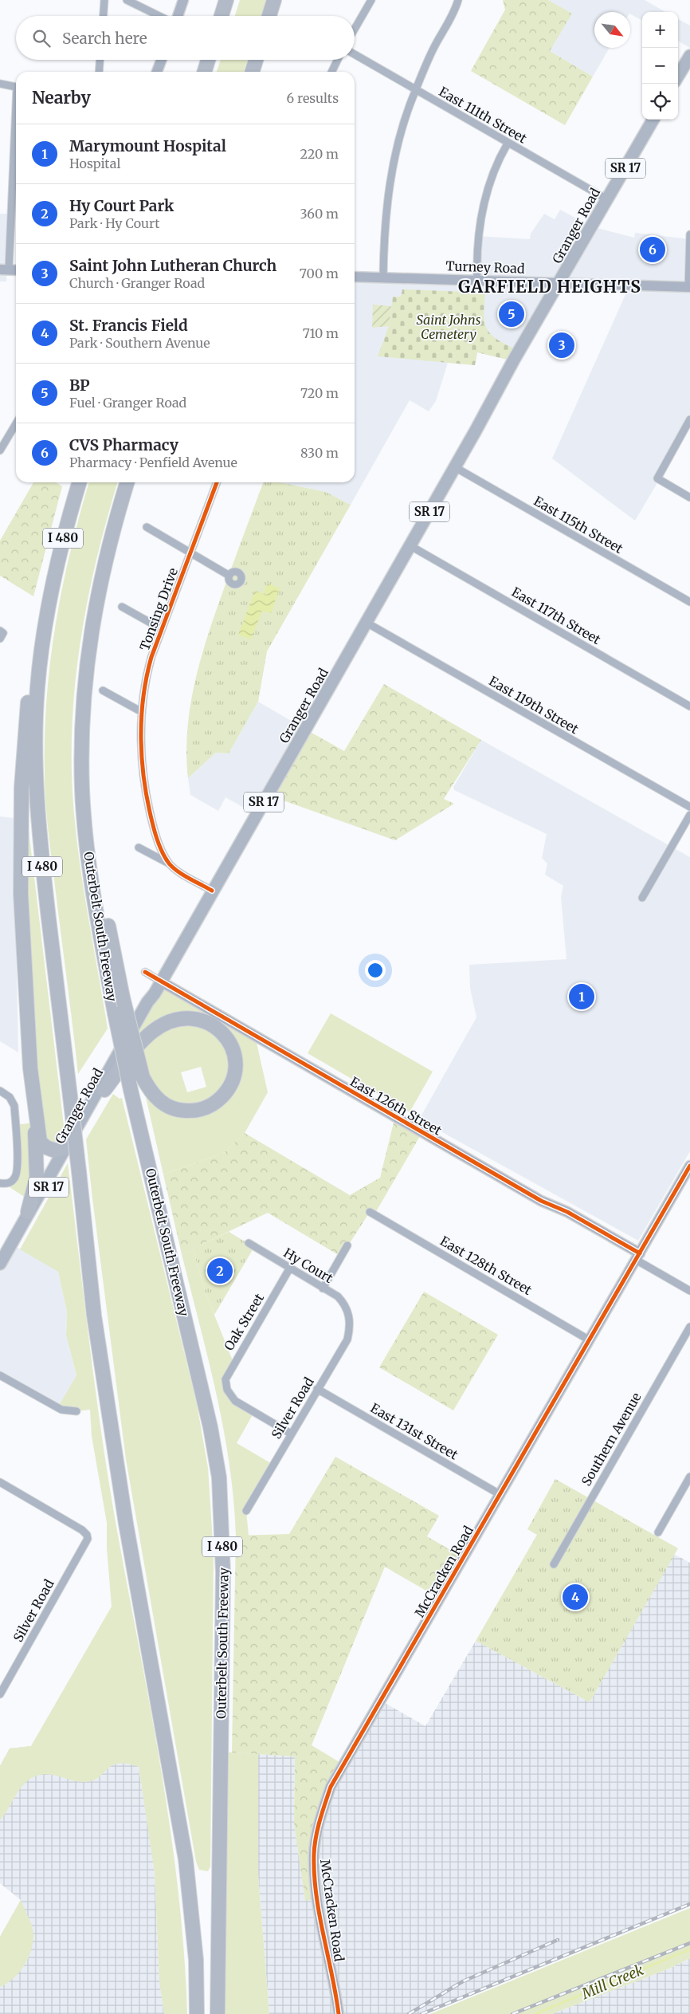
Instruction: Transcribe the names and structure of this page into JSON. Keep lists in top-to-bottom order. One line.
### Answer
{"streets":{"highway":["I 480","Outerbelt South Freeway"],"main road":["SR 17","Granger Road"],"street":["East 111th Street","Turney Road","East 115th Street","Tonsing Drive","East 117th Street","East 119th Street","East 126th Street","Hy Court","East 128th Street","Oak Street","Silver Road","East 131st Street","Southern Avenue","McCracken Road"]},"crossings":[["East 111th Street","Granger Road"],["Granger Road","Turney Road"],["Granger Road","East 115th Street"],["Granger Road","Tonsing Drive"],["Granger Road","East 117th Street"],["Granger Road","East 119th Street"],["Granger Road","East 126th Street"],["East 126th Street","McCracken Road"],["Hy Court","Oak Street"],["Hy Court","Silver Road"],["East 128th Street","McCracken Road"],["Oak Street","Silver Road"],["Silver Road","East 131st Street"],["East 131st Street","McCracken Road"]],"districts":["GARFIELD HEIGHTS"],"water":["Mill Creek"],"parks":["Saint Johns Cemetery"],"north":"bottom right","page":{"map_buttons":["+","−"],"search":"Search here","heading":["Nearby","6 results"],"list":[{"mark":"1","name":"Marymount Hospital","note":"Hospital","value":"220 m"},{"mark":"2","name":"Hy Court Park","note":"Park · Hy Court","value":"360 m"},{"mark":"3","name":"Saint John Lutheran Church","note":"Church · Granger Road","value":"700 m"},{"mark":"4","name":"St. Francis Field","note":"Park · Southern Avenue","value":"710 m"},{"mark":"5","name":"BP","note":"Fuel · Granger Road","value":"720 m"},{"mark":"6","name":"CVS Pharmacy","note":"Pharmacy · Penfield Avenue","value":"830 m"}],"pins":["6","5","3","1","2","4"]}}
